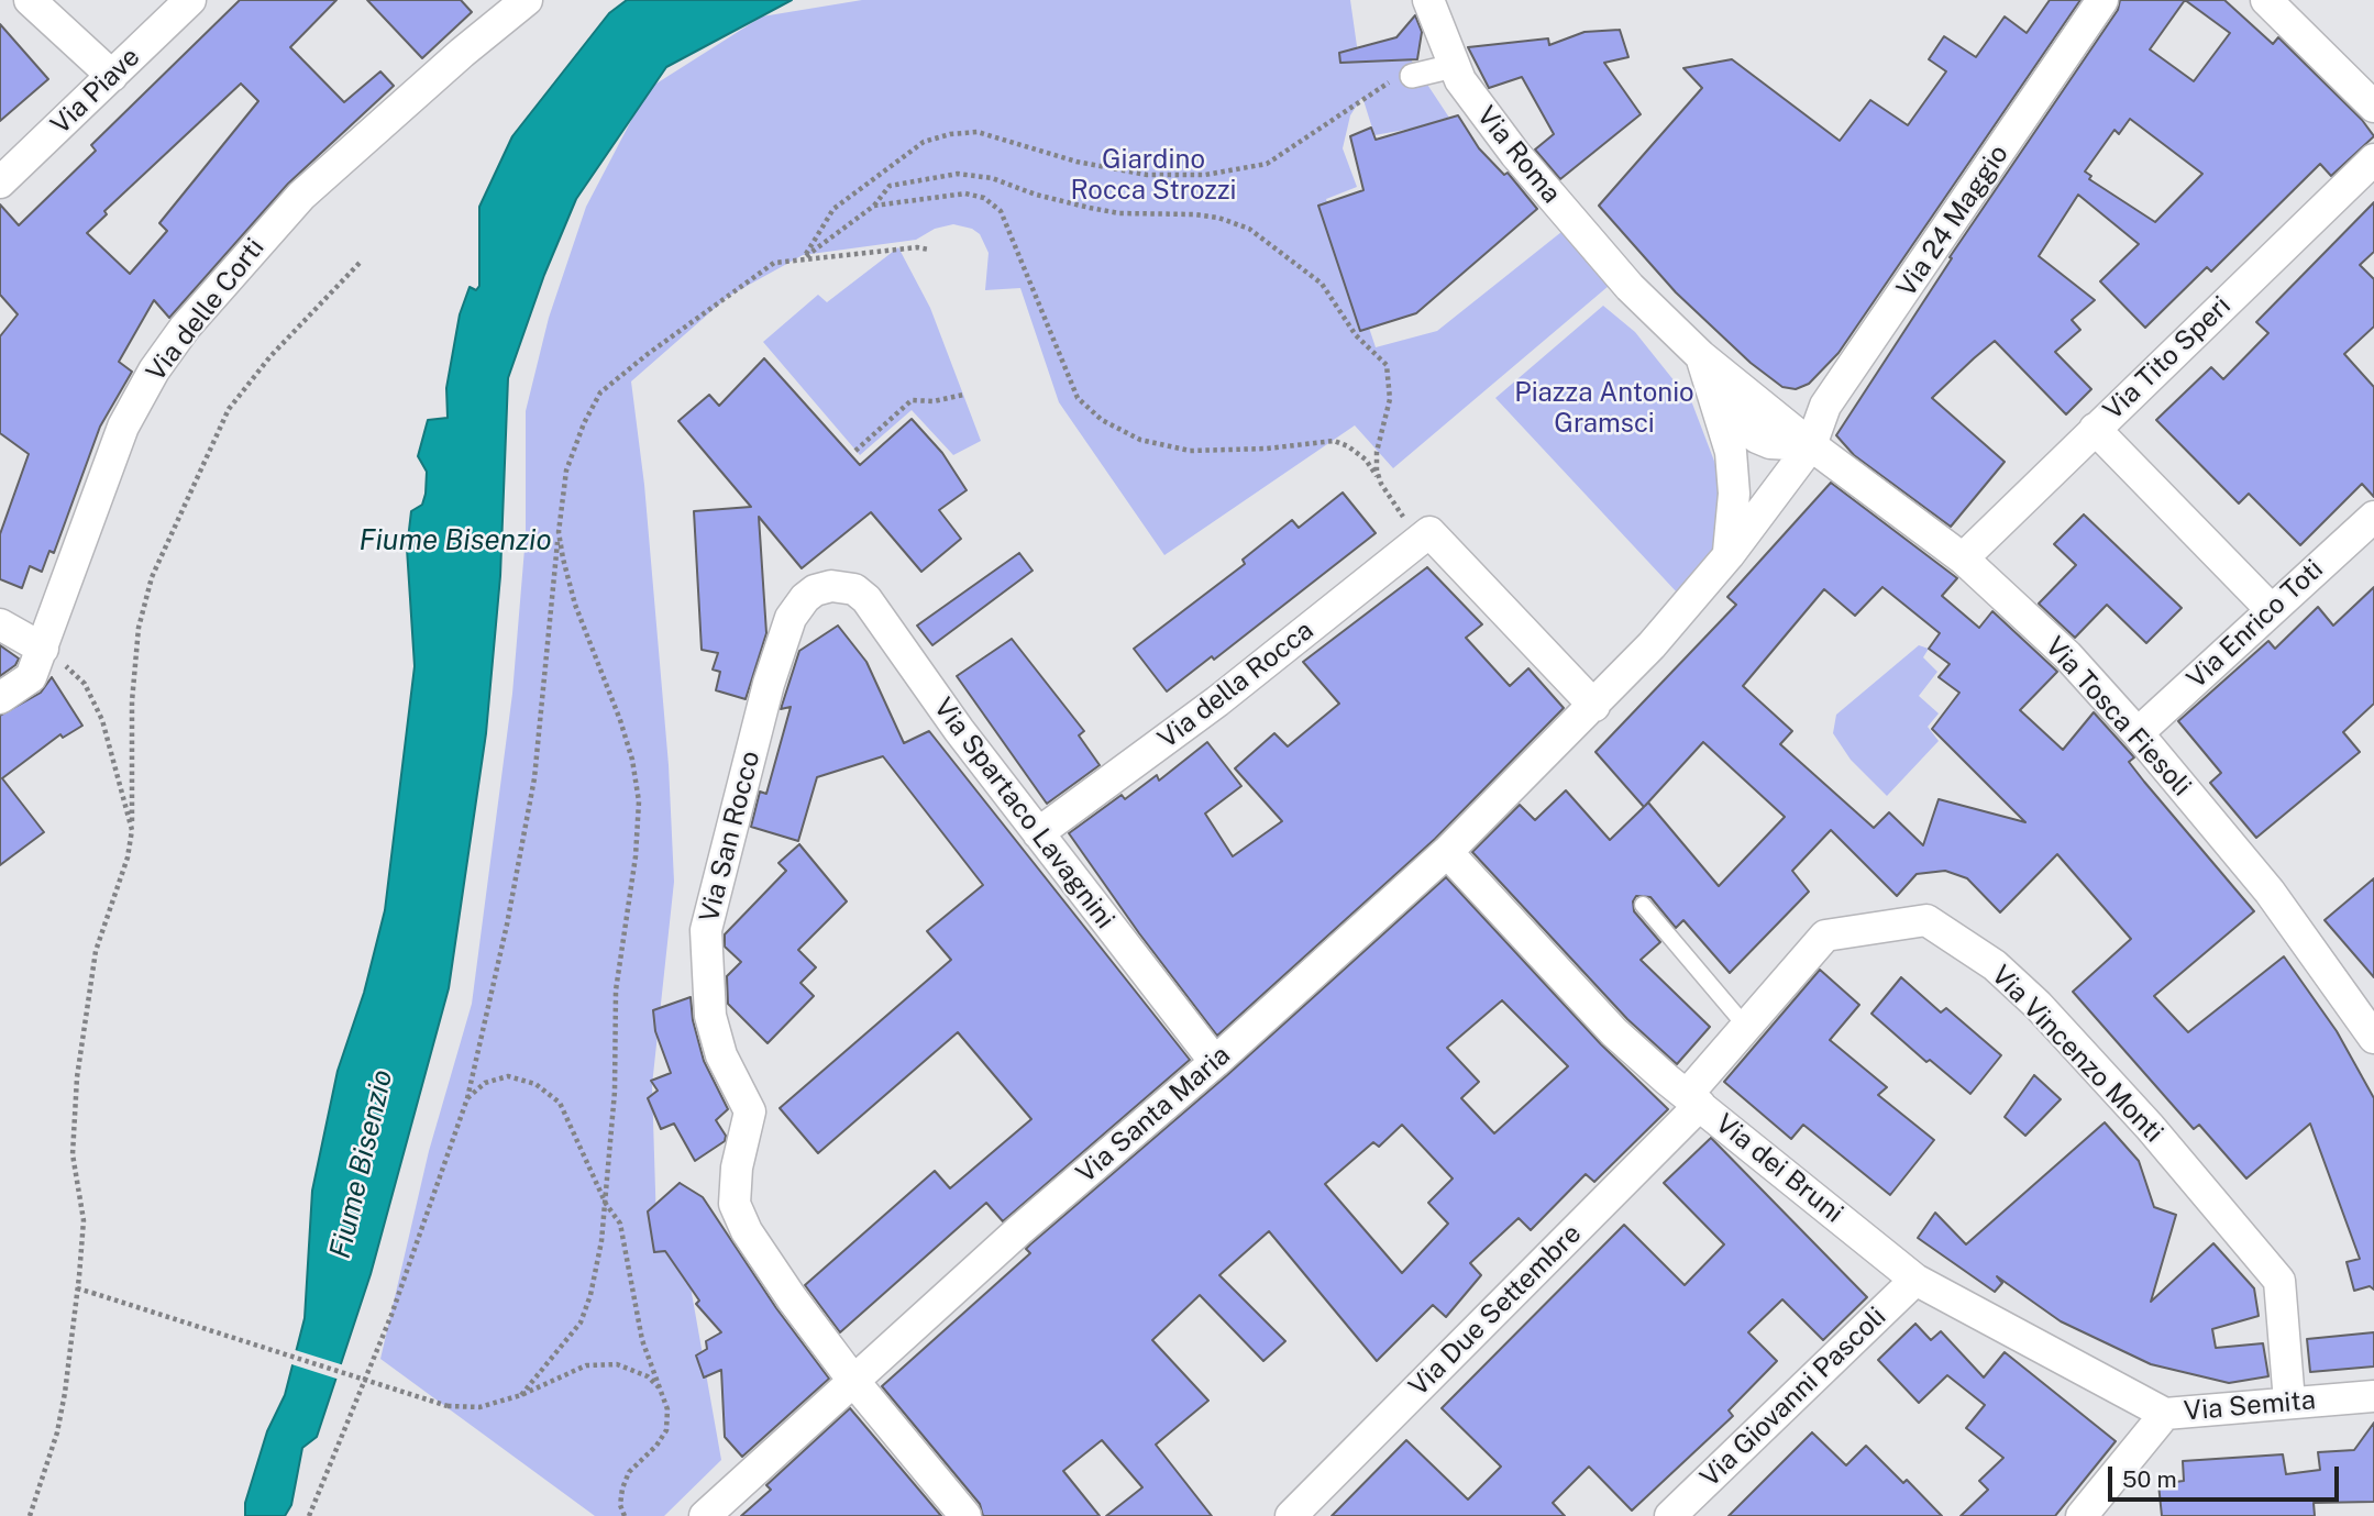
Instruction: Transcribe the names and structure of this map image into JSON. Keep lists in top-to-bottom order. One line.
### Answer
{"streets":{"street":["Via Piave","Via Roma","Via 24 Maggio","Via delle Corti","Via Tito Speri","Via Enrico Toti","Via della Rocca","Via Tosca Fiesoli","Via Spartaco Lavagnini","Via San Rocco","Via Vincenzo Monti","Via Santa Maria","Via dei Bruni","Via Due Settembre","Via Giovanni Pascoli","Via Semita"]},"crossings":[["Via 24 Maggio","Via Tosca Fiesoli"],["Via Tito Speri","Via Tosca Fiesoli"],["Via Enrico Toti","Via Tosca Fiesoli"],["Via della Rocca","Via Spartaco Lavagnini"],["Via Spartaco Lavagnini","Via San Rocco"],["Via Spartaco Lavagnini","Via Santa Maria"],["Via San Rocco","Via Santa Maria"],["Via Vincenzo Monti","Via dei Bruni"],["Via Vincenzo Monti","Via Due Settembre"],["Via Vincenzo Monti","Via Semita"],["Via Santa Maria","Via dei Bruni"],["Via dei Bruni","Via Due Settembre"],["Via dei Bruni","Via Giovanni Pascoli"],["Via dei Bruni","Via Semita"]],"water":["Fiume Bisenzio"],"parks":["Giardino Rocca Strozzi","Piazza Antonio Gramsci"],"scale_bar":"50 m"}
